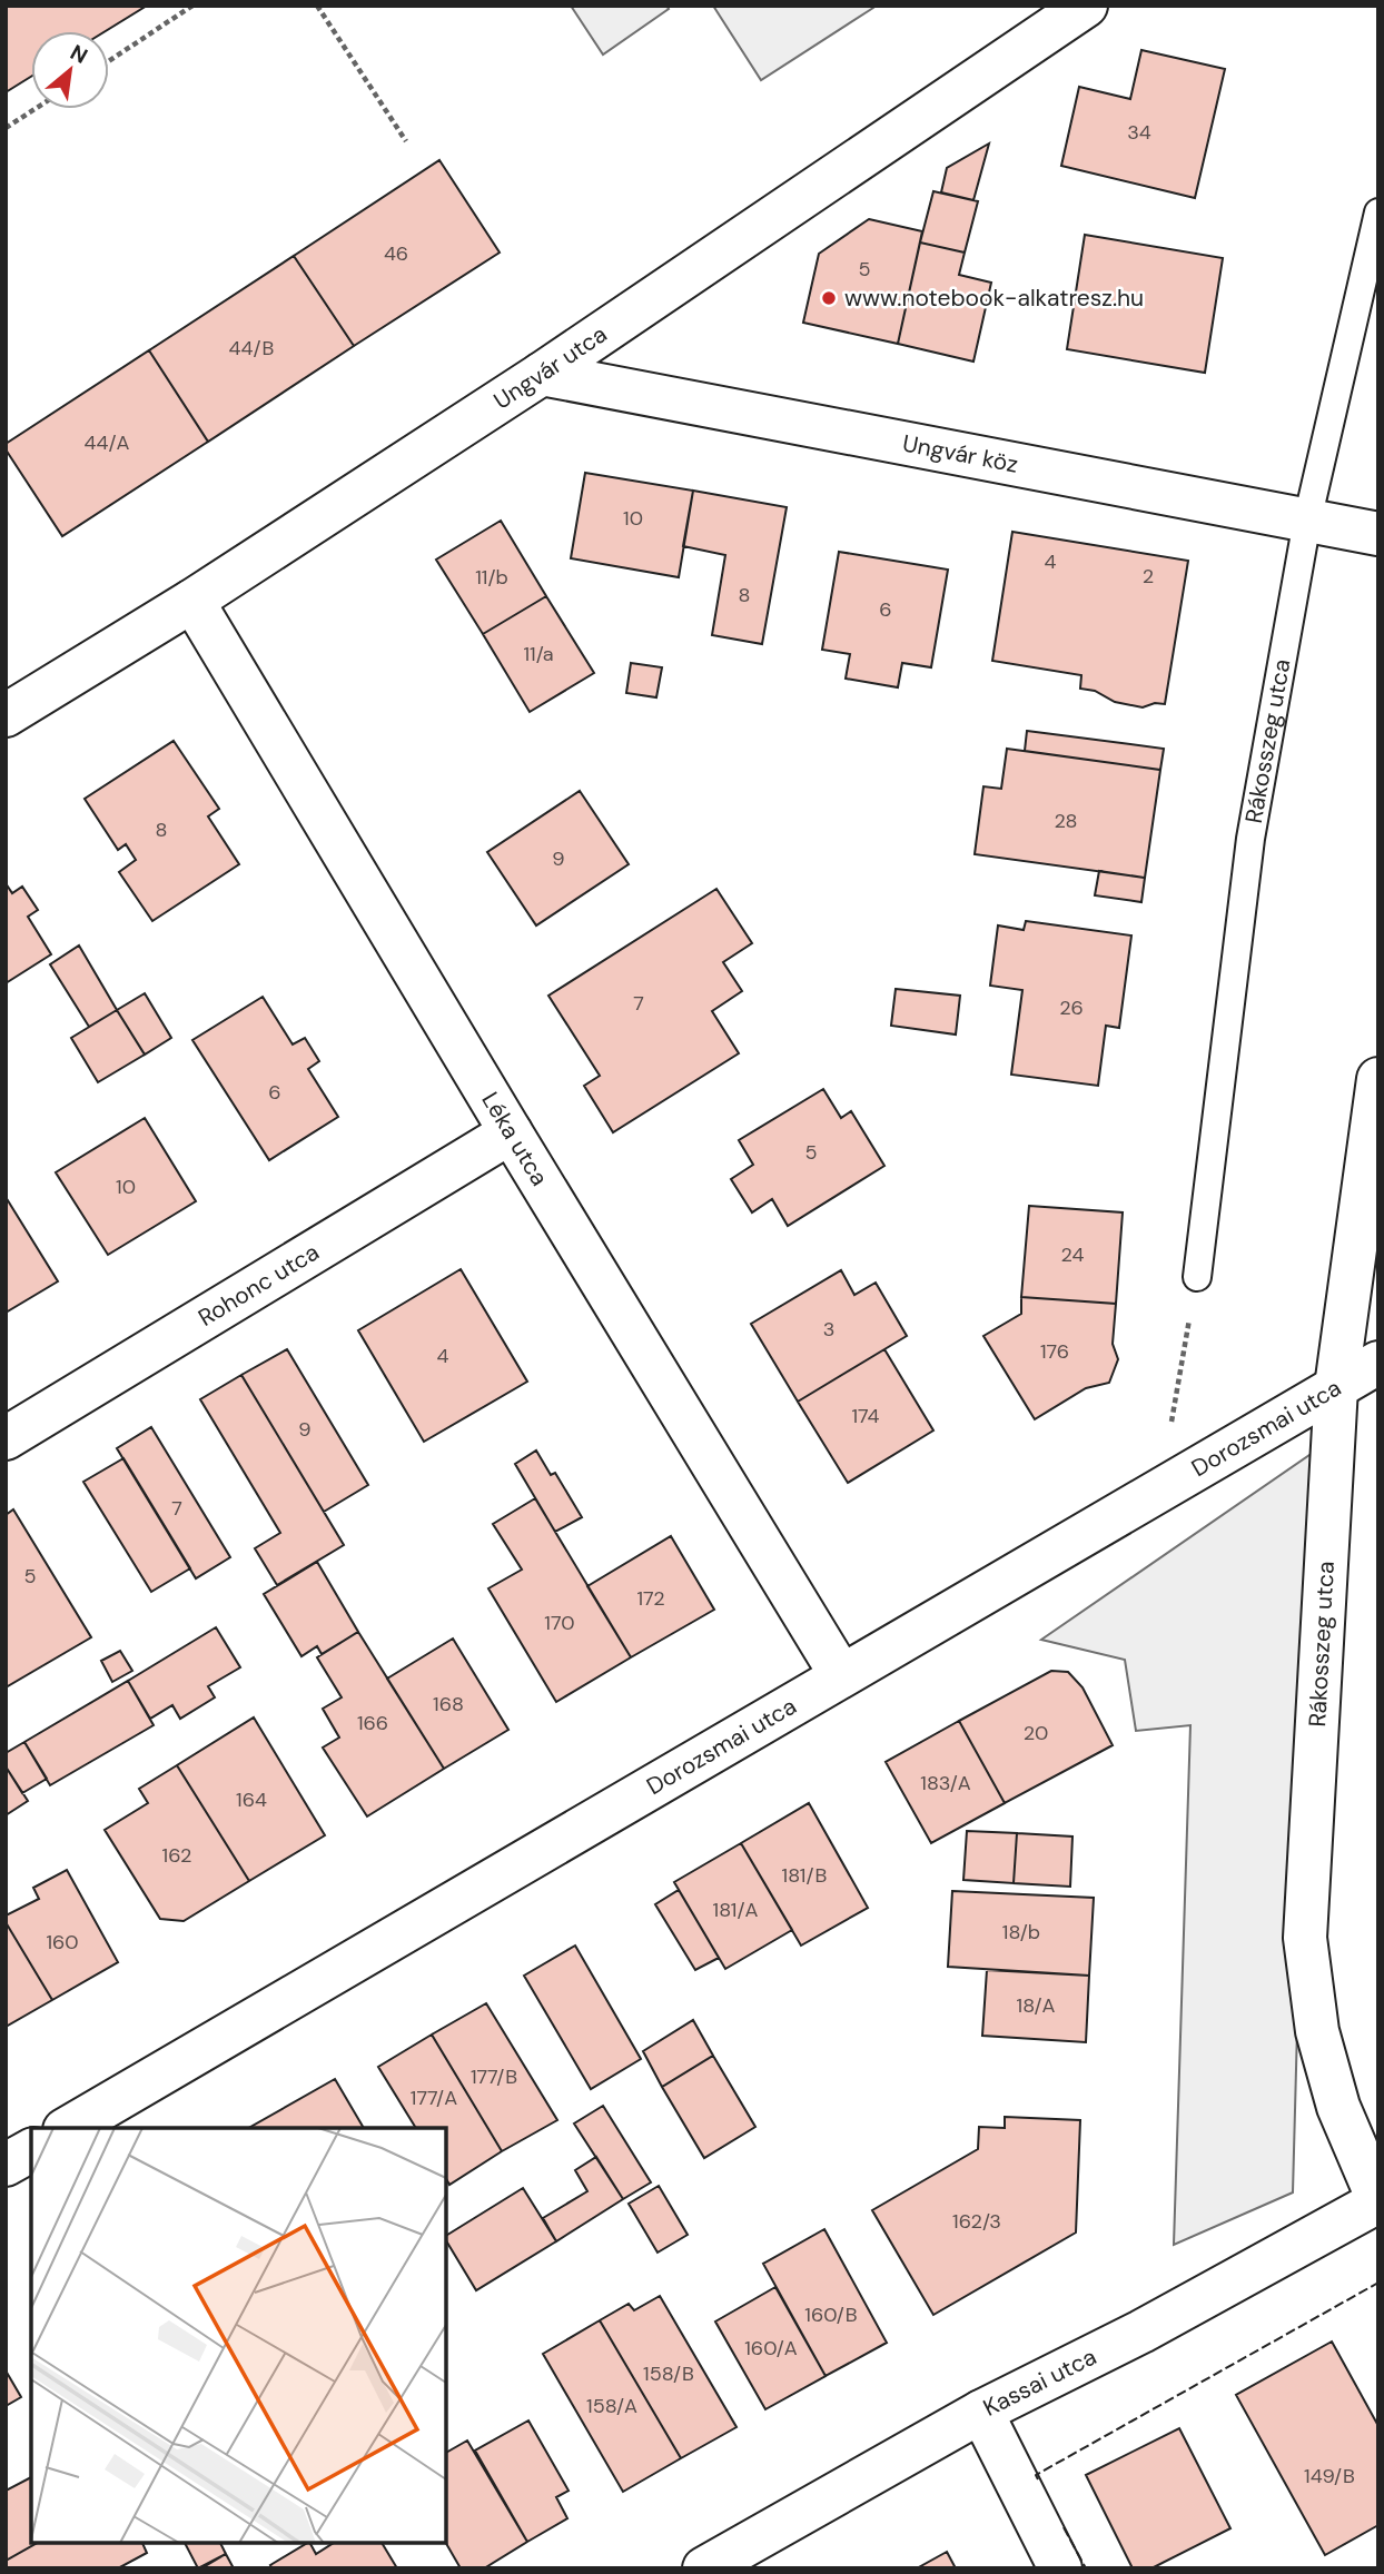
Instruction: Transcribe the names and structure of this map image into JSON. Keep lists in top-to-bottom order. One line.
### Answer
{"streets":{"street":["Ungvár utca","Ungvár köz","Rákosszeg utca","Léka utca","Rohonc utca","Dorozsmai utca","Kassai utca"]},"crossings":[["Ungvár utca","Ungvár köz"],["Ungvár utca","Léka utca"],["Ungvár köz","Rákosszeg utca"],["Rákosszeg utca","Dorozsmai utca"],["Rákosszeg utca","Kassai utca"],["Léka utca","Rohonc utca"],["Léka utca","Dorozsmai utca"]],"places":["www.notebook-alkatresz.hu"],"house_numbers":["34","46","5","44/B","44/A","10","4","2","11/b","8","6","11/a","28","8","9","7","26","6","5","10","24","3","176","4","174","9","7","5","172","170","168","166","20","183/A","164","162","181/B","181/A","18/b","160","18/A","177/B","177/A","162/3","160/B","160/A","158/B","158/A","149/B"],"north":"top right"}
